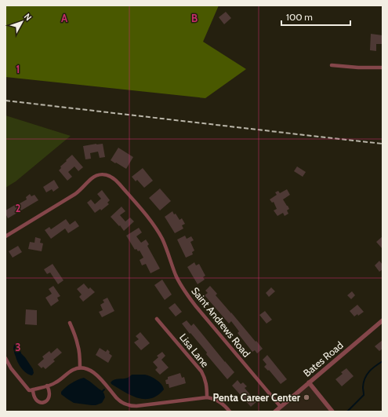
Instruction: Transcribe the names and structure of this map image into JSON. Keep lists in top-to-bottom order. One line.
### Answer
{"streets":{"street":["Saint Andrews Road","Lisa Lane","Bates Road"]},"crossings":[["Saint Andrews Road","Bates Road"]],"places":["Penta Career Center"],"scale_bar":"100 m","north":"top right","grid":{"columns":["A","B"],"rows":["1","2","3"]}}
